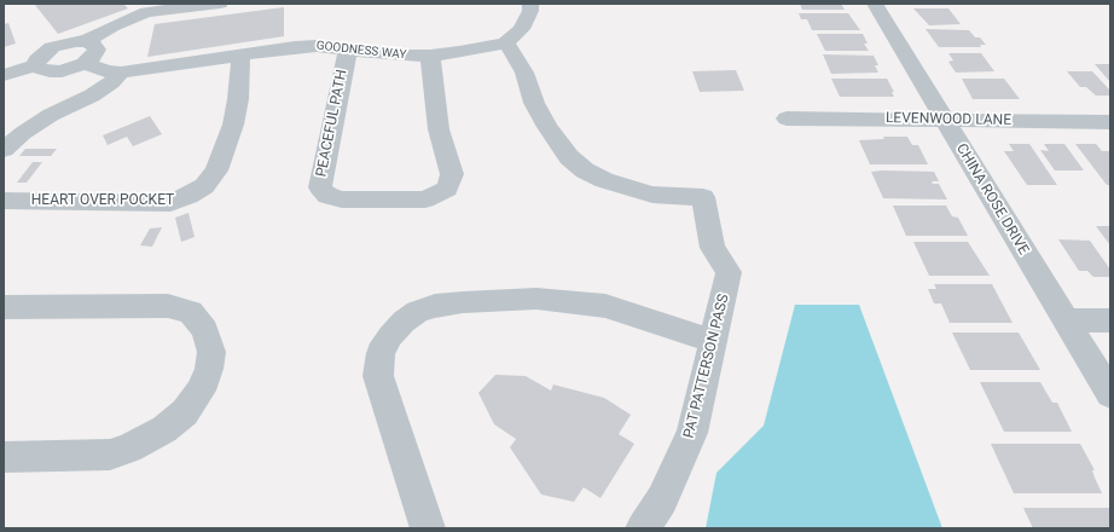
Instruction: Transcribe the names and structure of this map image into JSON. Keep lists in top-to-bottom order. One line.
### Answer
{"streets":{"street":["GOODNESS WAY","LEVENWOOD LANE","PEACEFUL PATH","CHINA ROSE DRIVE","HEART OVER POCKET","PAT PATTERSON PASS"]},"crossings":[["GOODNESS WAY","PEACEFUL PATH"],["GOODNESS WAY","HEART OVER POCKET"],["GOODNESS WAY","PAT PATTERSON PASS"],["LEVENWOOD LANE","CHINA ROSE DRIVE"]]}
